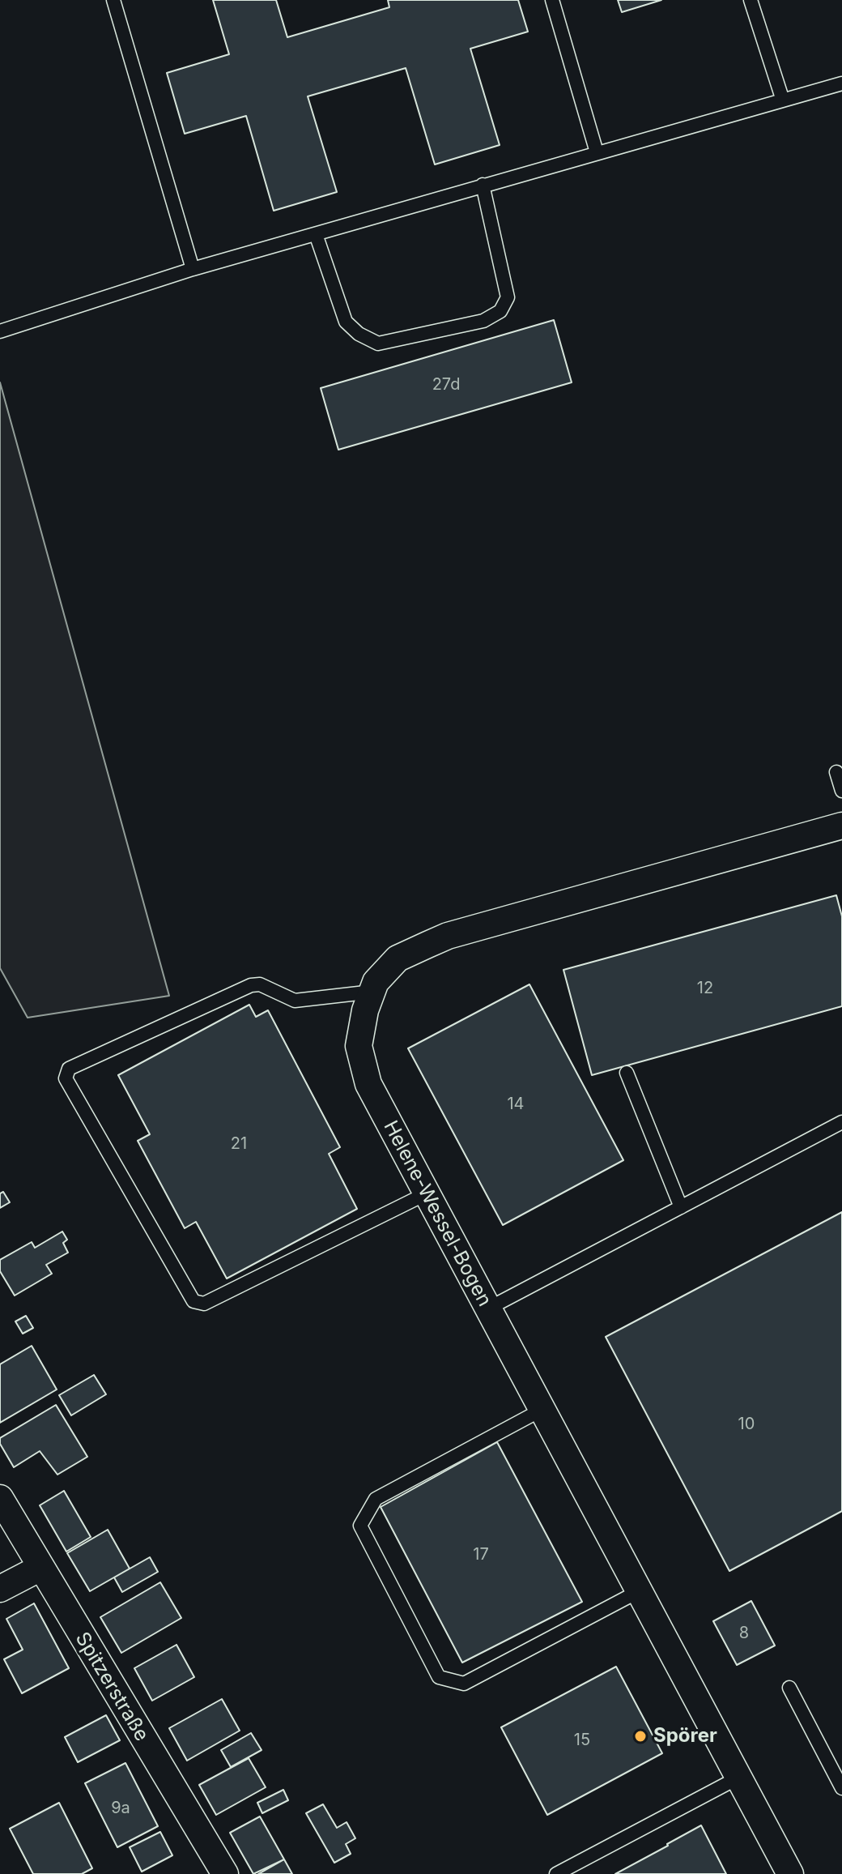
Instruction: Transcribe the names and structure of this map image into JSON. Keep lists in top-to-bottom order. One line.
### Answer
{"streets":{"street":["Helene-Wessel-Bogen","Spitzerstraße"]},"places":["Spörer"],"house_numbers":["27d","12","14","21","10","17","8","15","9a"]}
